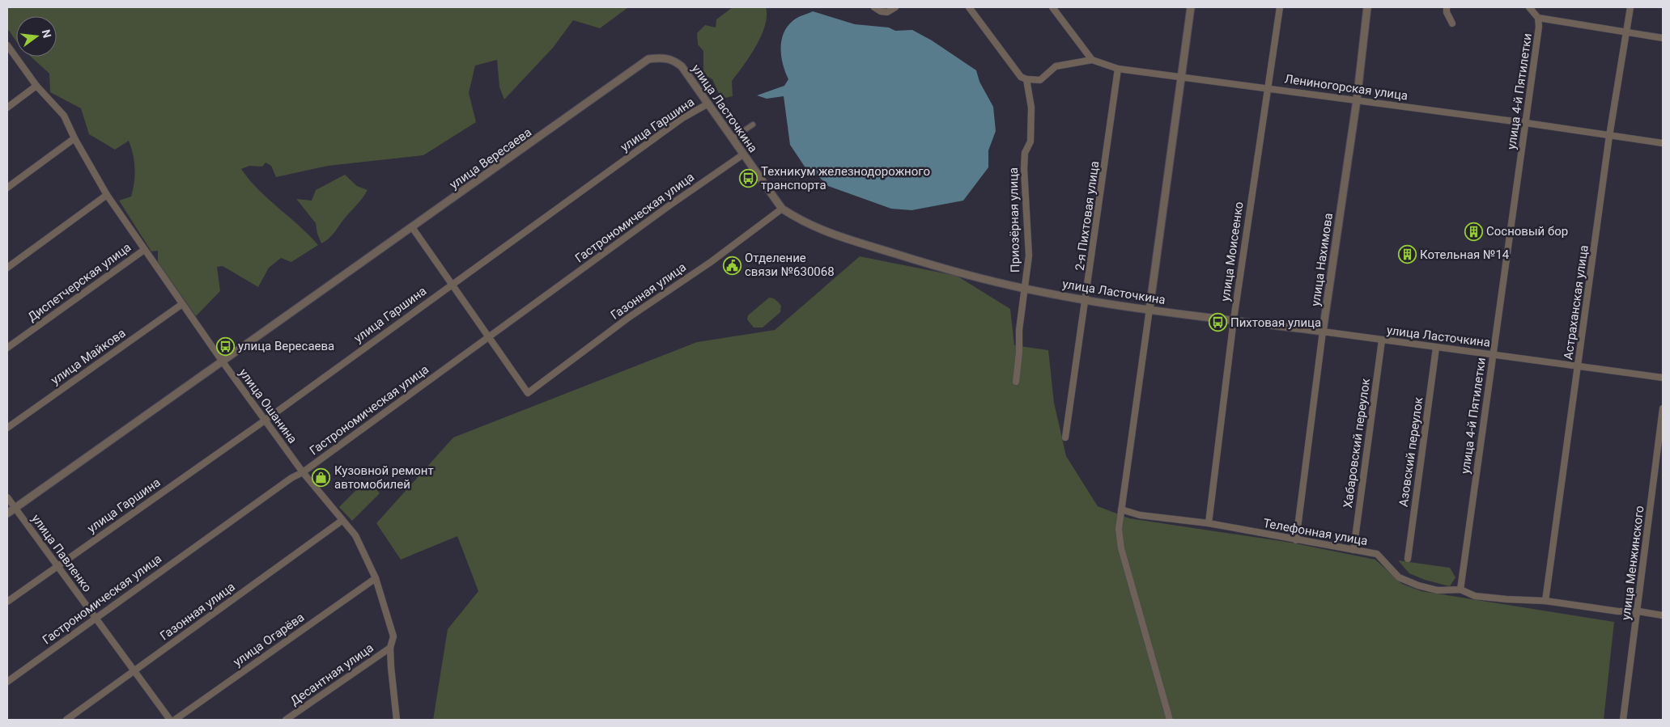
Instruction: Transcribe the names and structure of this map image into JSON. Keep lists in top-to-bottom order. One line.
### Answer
{"streets":{"street":["Лениногорская улица","улица 4-й Пятилетки","улица Ласточкина","улица Гаршина","улица Вересаева","2-я Пихтовая улица","Гастрономическая улица","Приозёрная улица","улица Моисеенко","улица Нахимова","Диспетчерская улица","Газонная улица","Астраханская улица","улица Майкова","улица Ошанина","Хабаровский переулок","Азовский переулок","Телефонная улица","улица Павленко","улица Менжинского","улица Огарёва","Десантная улица"]},"crossings":[["Лениногорская улица","улица 4-й Пятилетки"],["Лениногорская улица","2-я Пихтовая улица"],["Лениногорская улица","улица Моисеенко"],["Лениногорская улица","улица Нахимова"],["Лениногорская улица","Астраханская улица"],["улица 4-й Пятилетки","улица Ласточкина"],["улица 4-й Пятилетки","Телефонная улица"],["улица Ласточкина","улица Гаршина"],["улица Ласточкина","улица Вересаева"],["улица Ласточкина","2-я Пихтовая улица"],["улица Ласточкина","Гастрономическая улица"],["улица Ласточкина","Приозёрная улица"],["улица Ласточкина","улица Моисеенко"],["улица Ласточкина","улица Нахимова"],["улица Ласточкина","Газонная улица"],["улица Ласточкина","Астраханская улица"],["улица Ласточкина","Хабаровский переулок"],["улица Ласточкина","Азовский переулок"],["улица Гаршина","улица Ошанина"],["улица Гаршина","улица Павленко"],["улица Вересаева","улица Ошанина"],["улица Вересаева","улица Павленко"],["Гастрономическая улица","Газонная улица"],["Гастрономическая улица","улица Ошанина"],["Гастрономическая улица","улица Павленко"],["улица Моисеенко","Телефонная улица"],["улица Нахимова","Телефонная улица"],["Диспетчерская улица","улица Ошанина"],["Газонная улица","улица Ошанина"],["Газонная улица","улица Павленко"],["Астраханская улица","Телефонная улица"],["улица Майкова","улица Ошанина"],["улица Ошанина","улица Огарёва"],["улица Ошанина","Десантная улица"],["Хабаровский переулок","Телефонная улица"],["Телефонная улица","улица Менжинского"]],"places":{"bus stop":["Техникум железнодорожного транспорта","Пихтовая улица","улица Вересаева"],"building":["Сосновый бор","Котельная №14"],"public building":["Отделение связи №630068"],"shop":["Кузовной ремонт автомобилей"]},"north":"right"}
